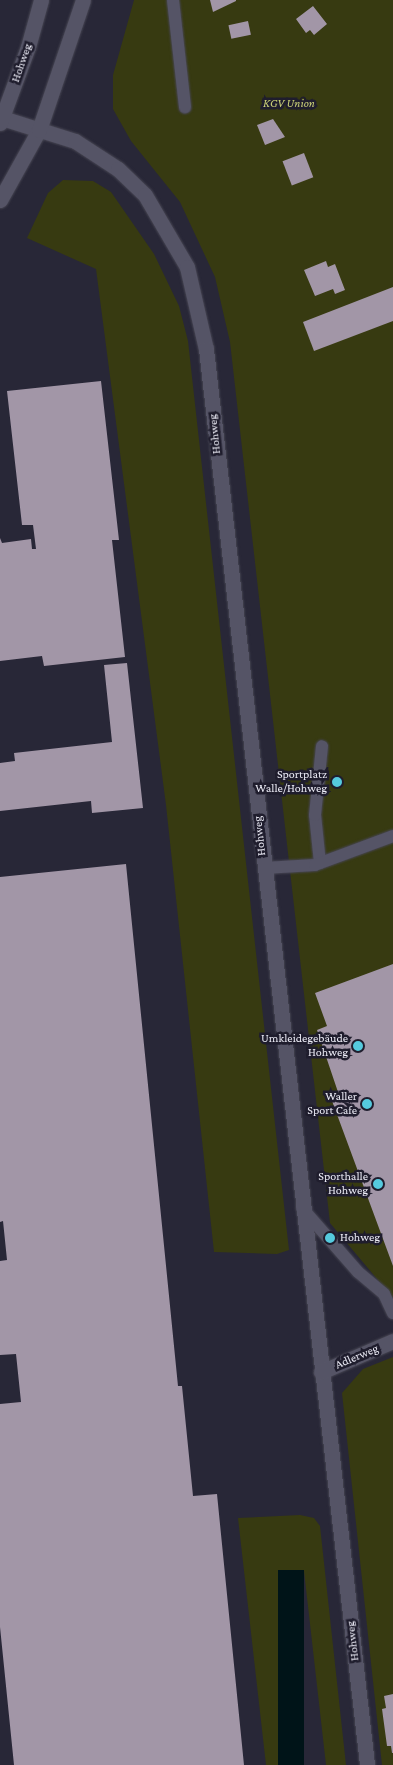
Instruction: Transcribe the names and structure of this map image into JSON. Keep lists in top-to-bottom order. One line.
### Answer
{"streets":{"street":["Hohweg","Adlerweg"]},"crossings":[["Hohweg","Adlerweg"]],"parks":["KGV Union"],"places":["Sportplatz Walle/Hohweg","Umkleidegebäude Hohweg","Waller Sport Cafe","Sporthalle Hohweg","Hohweg"]}
